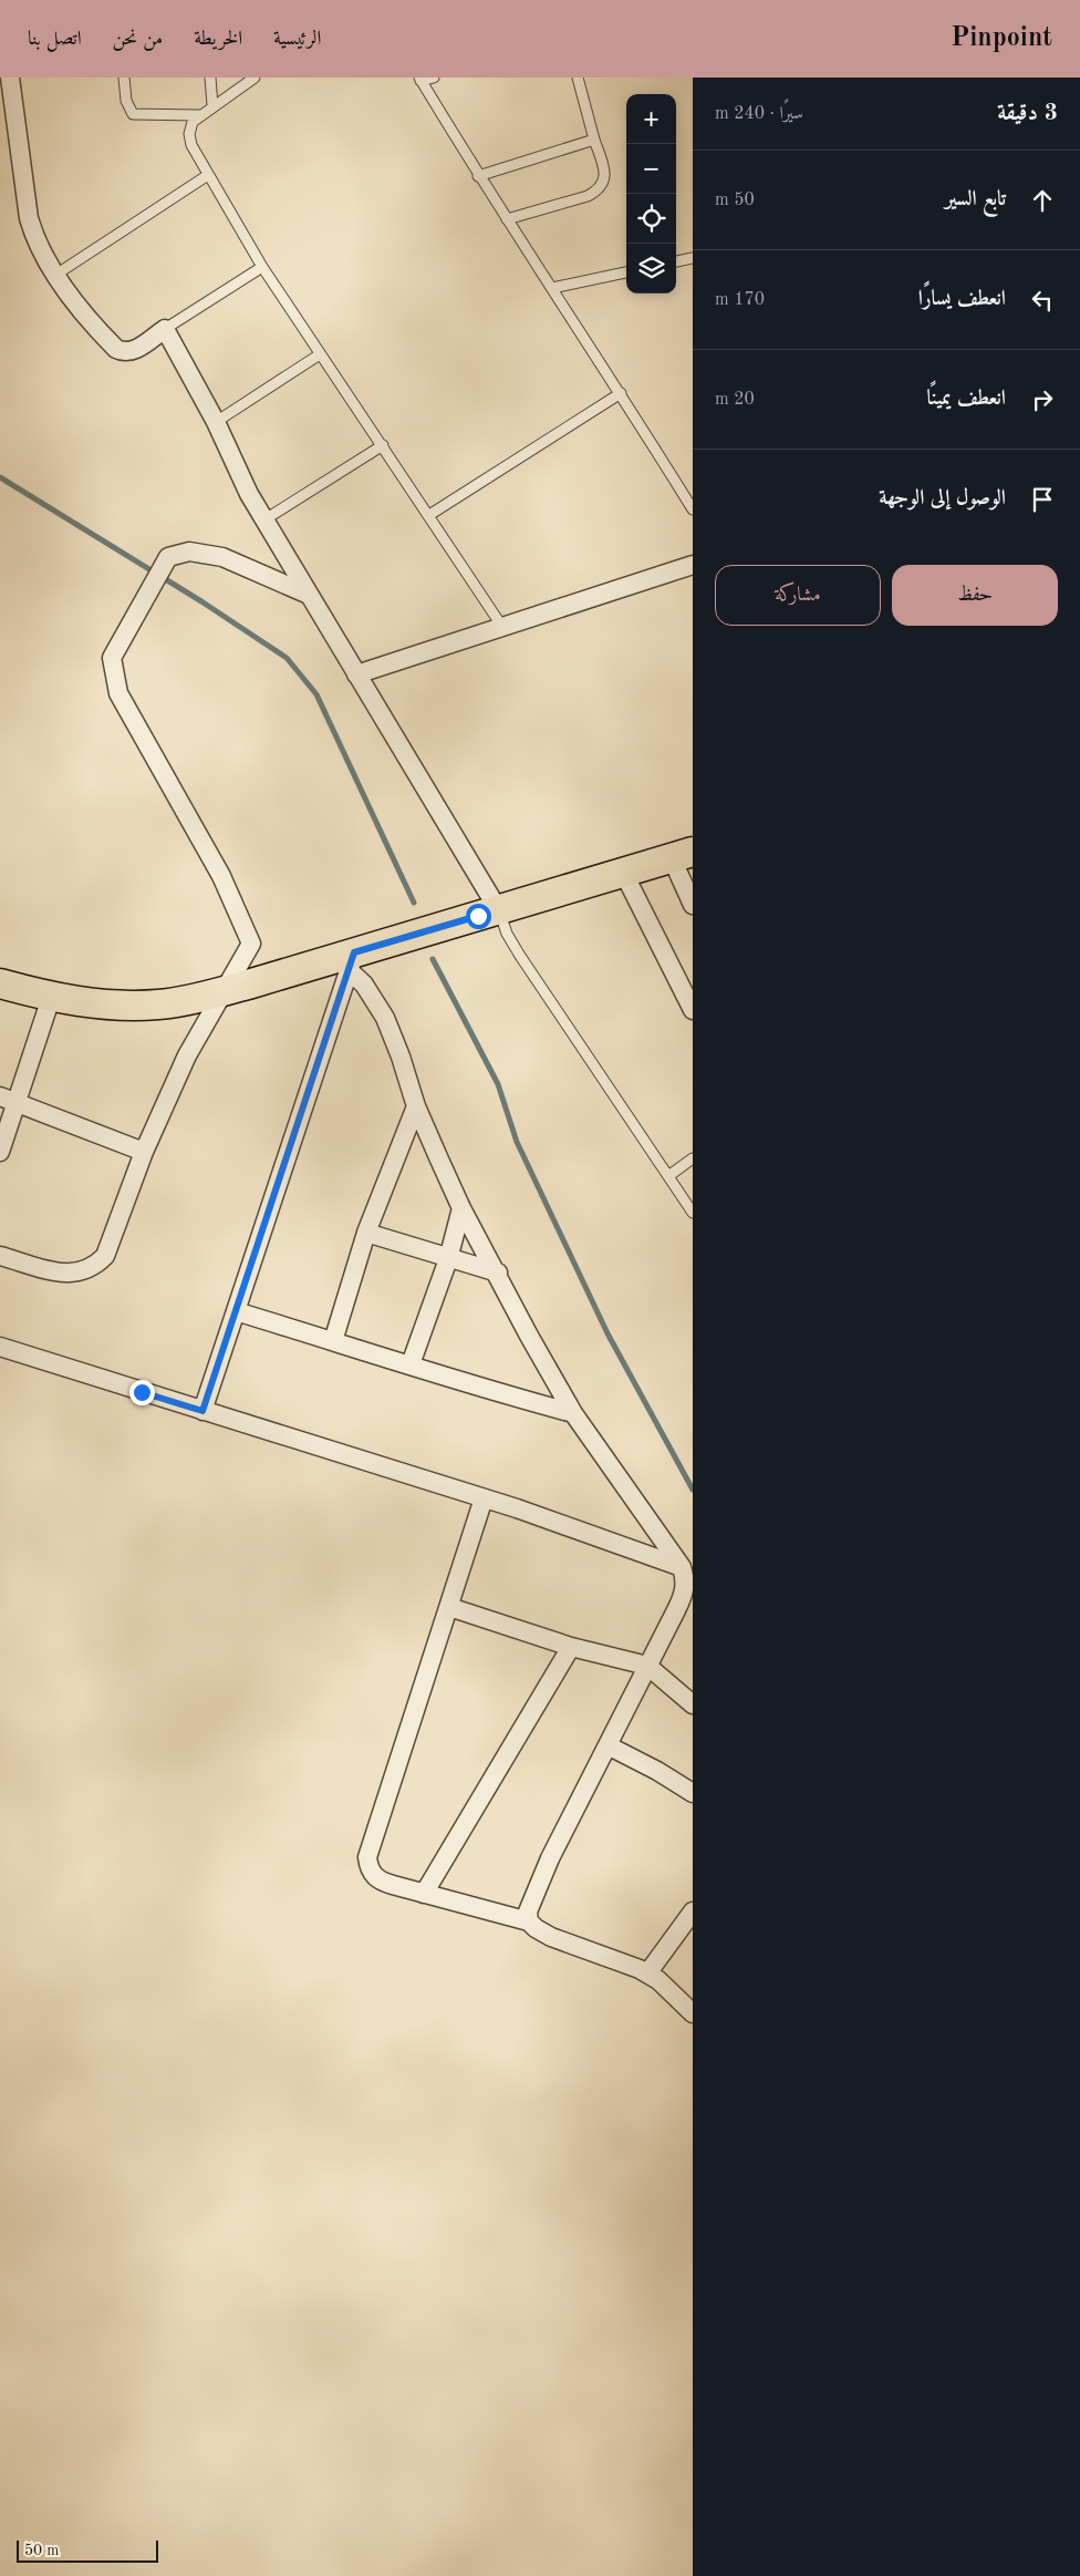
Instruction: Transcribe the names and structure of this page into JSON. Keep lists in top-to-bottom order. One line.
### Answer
{"scale_bar":"50 m","page":{"header":"Pinpoint","nav":["الرئيسية","الخريطة","من نحن","اتصل بنا"],"heading":["3 دقيقة","سيرًا · 240 m"],"map_buttons":["+","−"],"list":[["تابع السير","50 m"],["انعطف يسارًا","170 m"],["انعطف يمينًا","20 m"],"الوصول إلى الوجهة"],"buttons":["حفظ","مشاركة"],"scale":"50 m"}}
